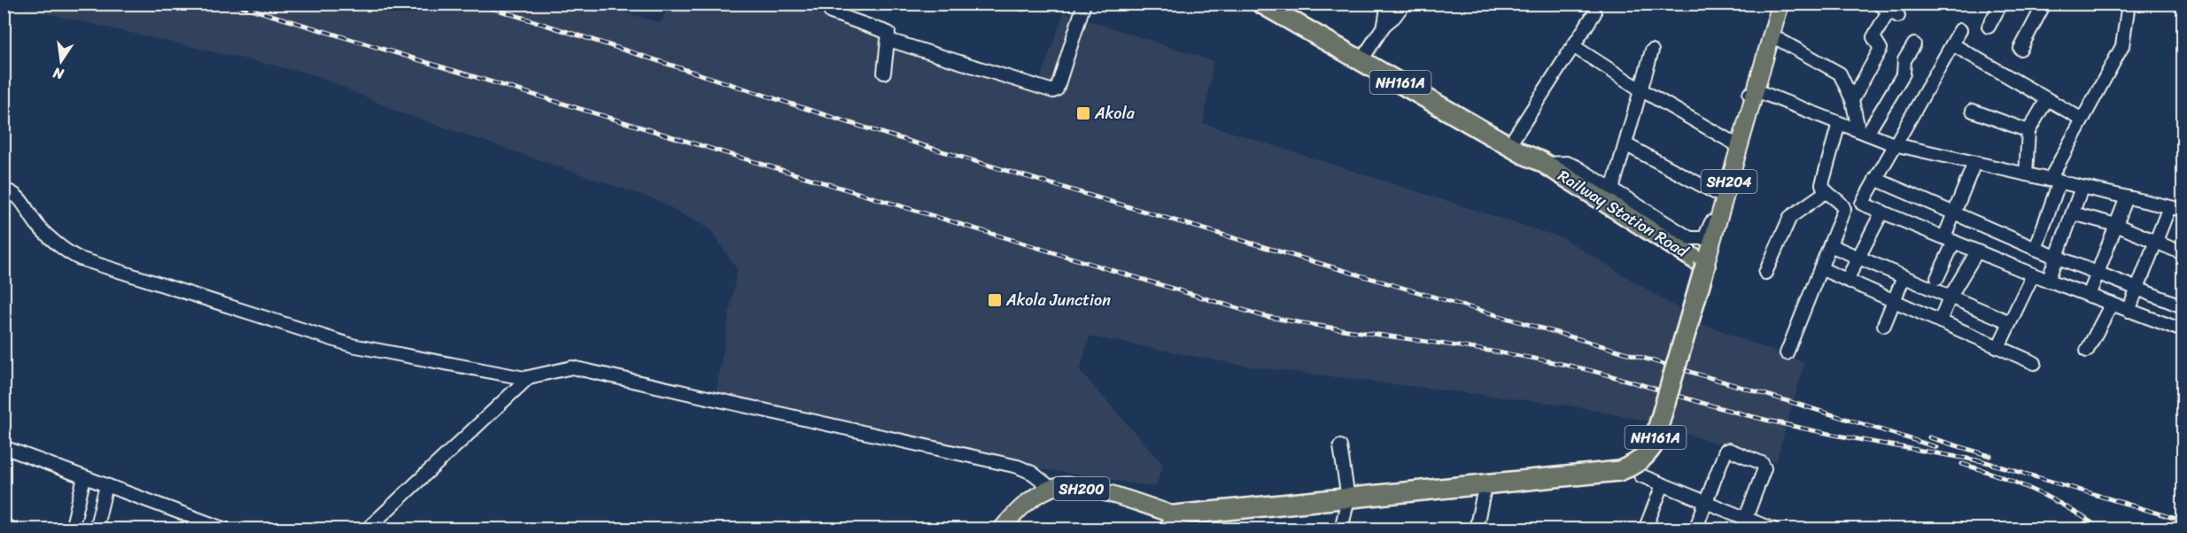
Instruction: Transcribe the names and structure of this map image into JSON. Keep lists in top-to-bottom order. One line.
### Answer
{"streets":{"highway":["NH161A","Railway Station Road"],"main road":["SH204","SH200"]},"crossings":[["NH161A","SH204"],["NH161A","Railway Station Road"],["NH161A","SH200"],["SH204","Railway Station Road"]],"places":{"transit":["Akola","Akola Junction"]},"north":"bottom"}
